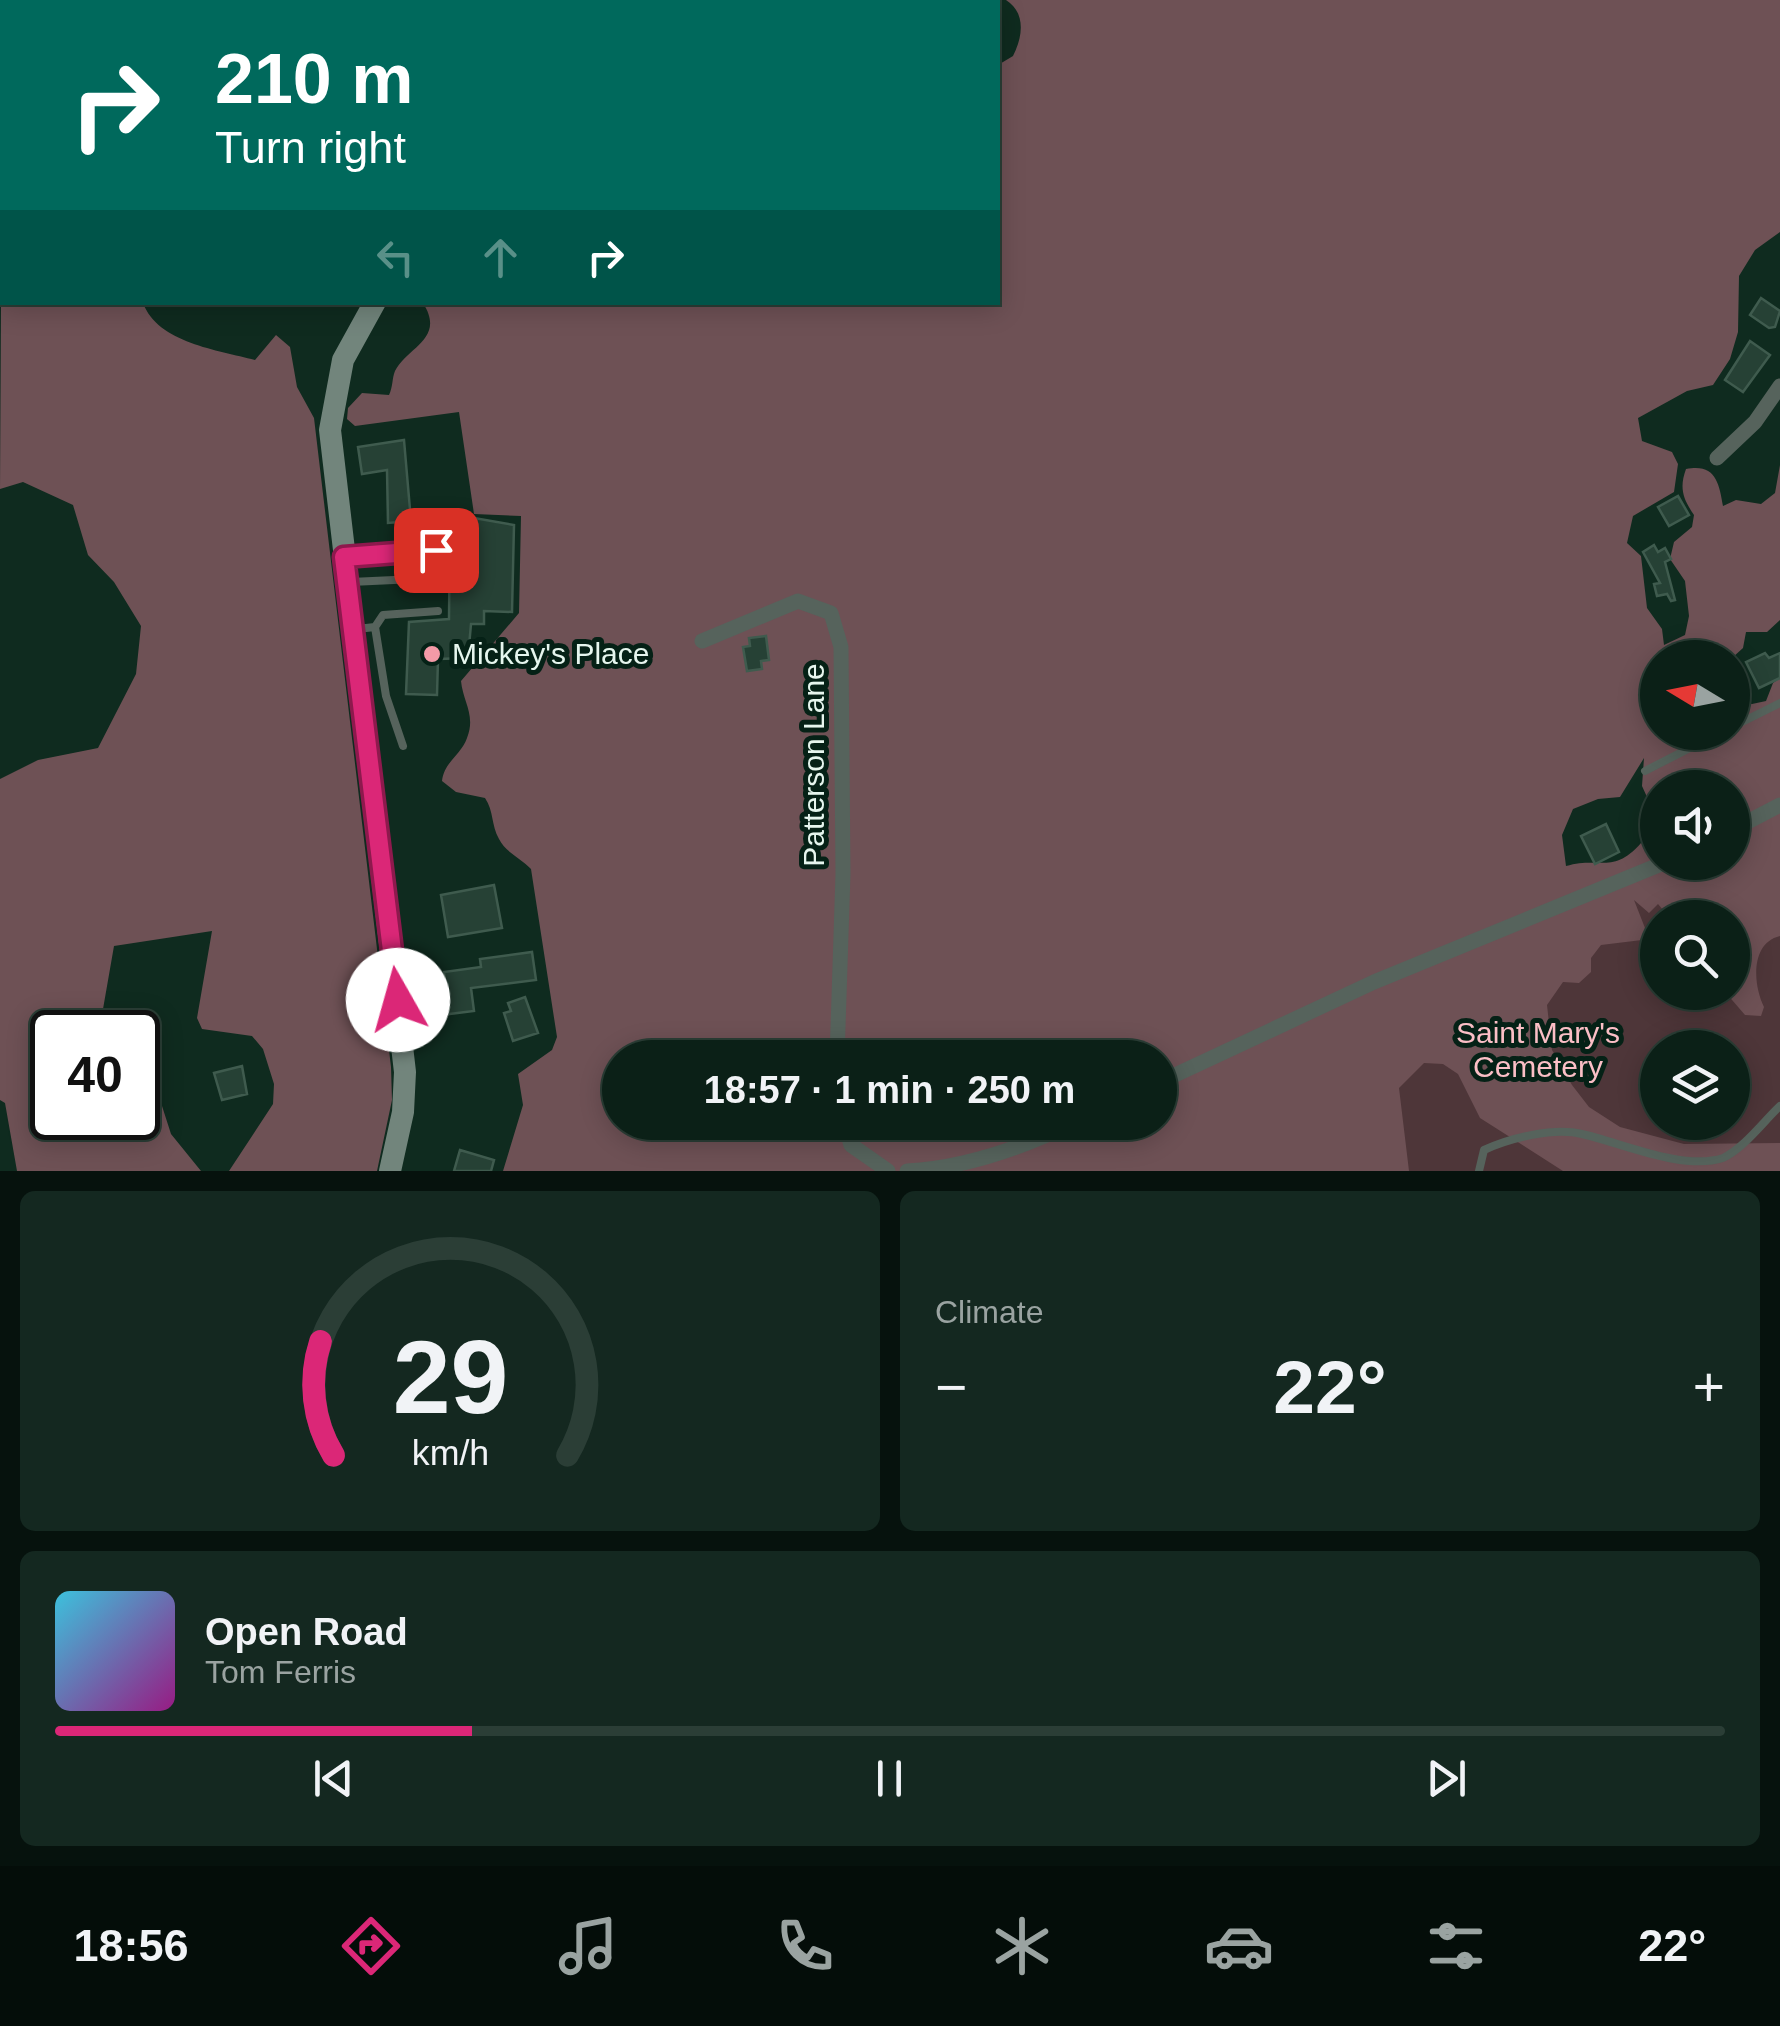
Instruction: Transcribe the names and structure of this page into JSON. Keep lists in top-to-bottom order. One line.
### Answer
{"streets":{"street":["Patterson Lane"]},"parks":["Saint Mary's Cemetery"],"places":["Mickey's Place"],"north":"left","page":{"turn":["210 m","Turn right"],"limit":"40","trip":"18:57 · 1 min · 250 m","tile":"Climate","heat":["−","22°","+"],"song":["Open Road","Tom Ferris"],"tabs":["18:56","22°"],"gauge":["29","km/h"]}}
